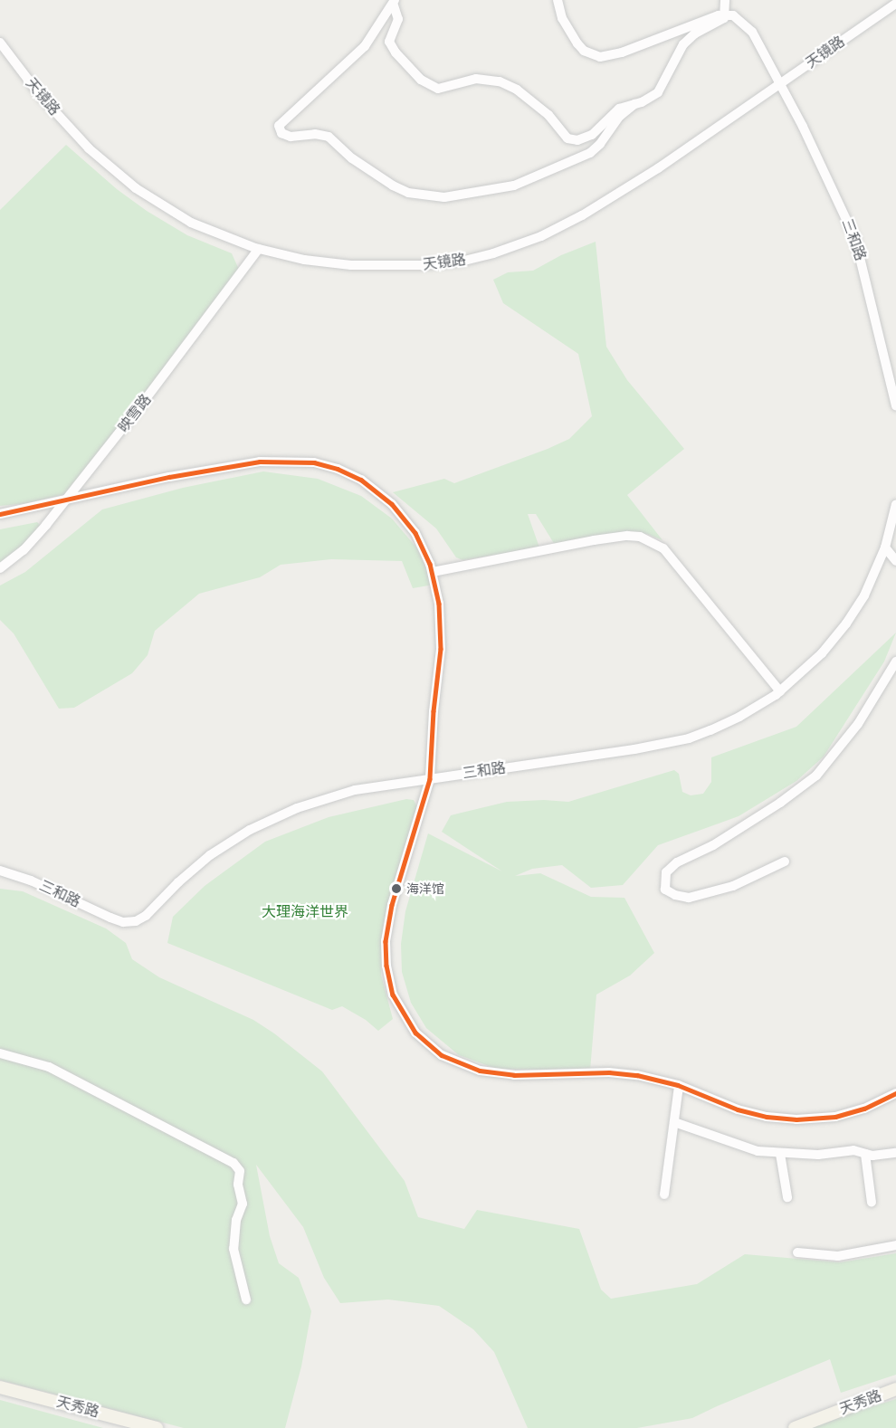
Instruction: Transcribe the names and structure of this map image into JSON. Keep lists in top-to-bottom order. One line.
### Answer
{"streets":{"main road":["天秀路"],"street":["天镜路","三和路","映雪路"]},"crossings":[["天镜路","三和路"],["天镜路","映雪路"]],"parks":["大理海洋世界"],"places":["海洋馆"]}
